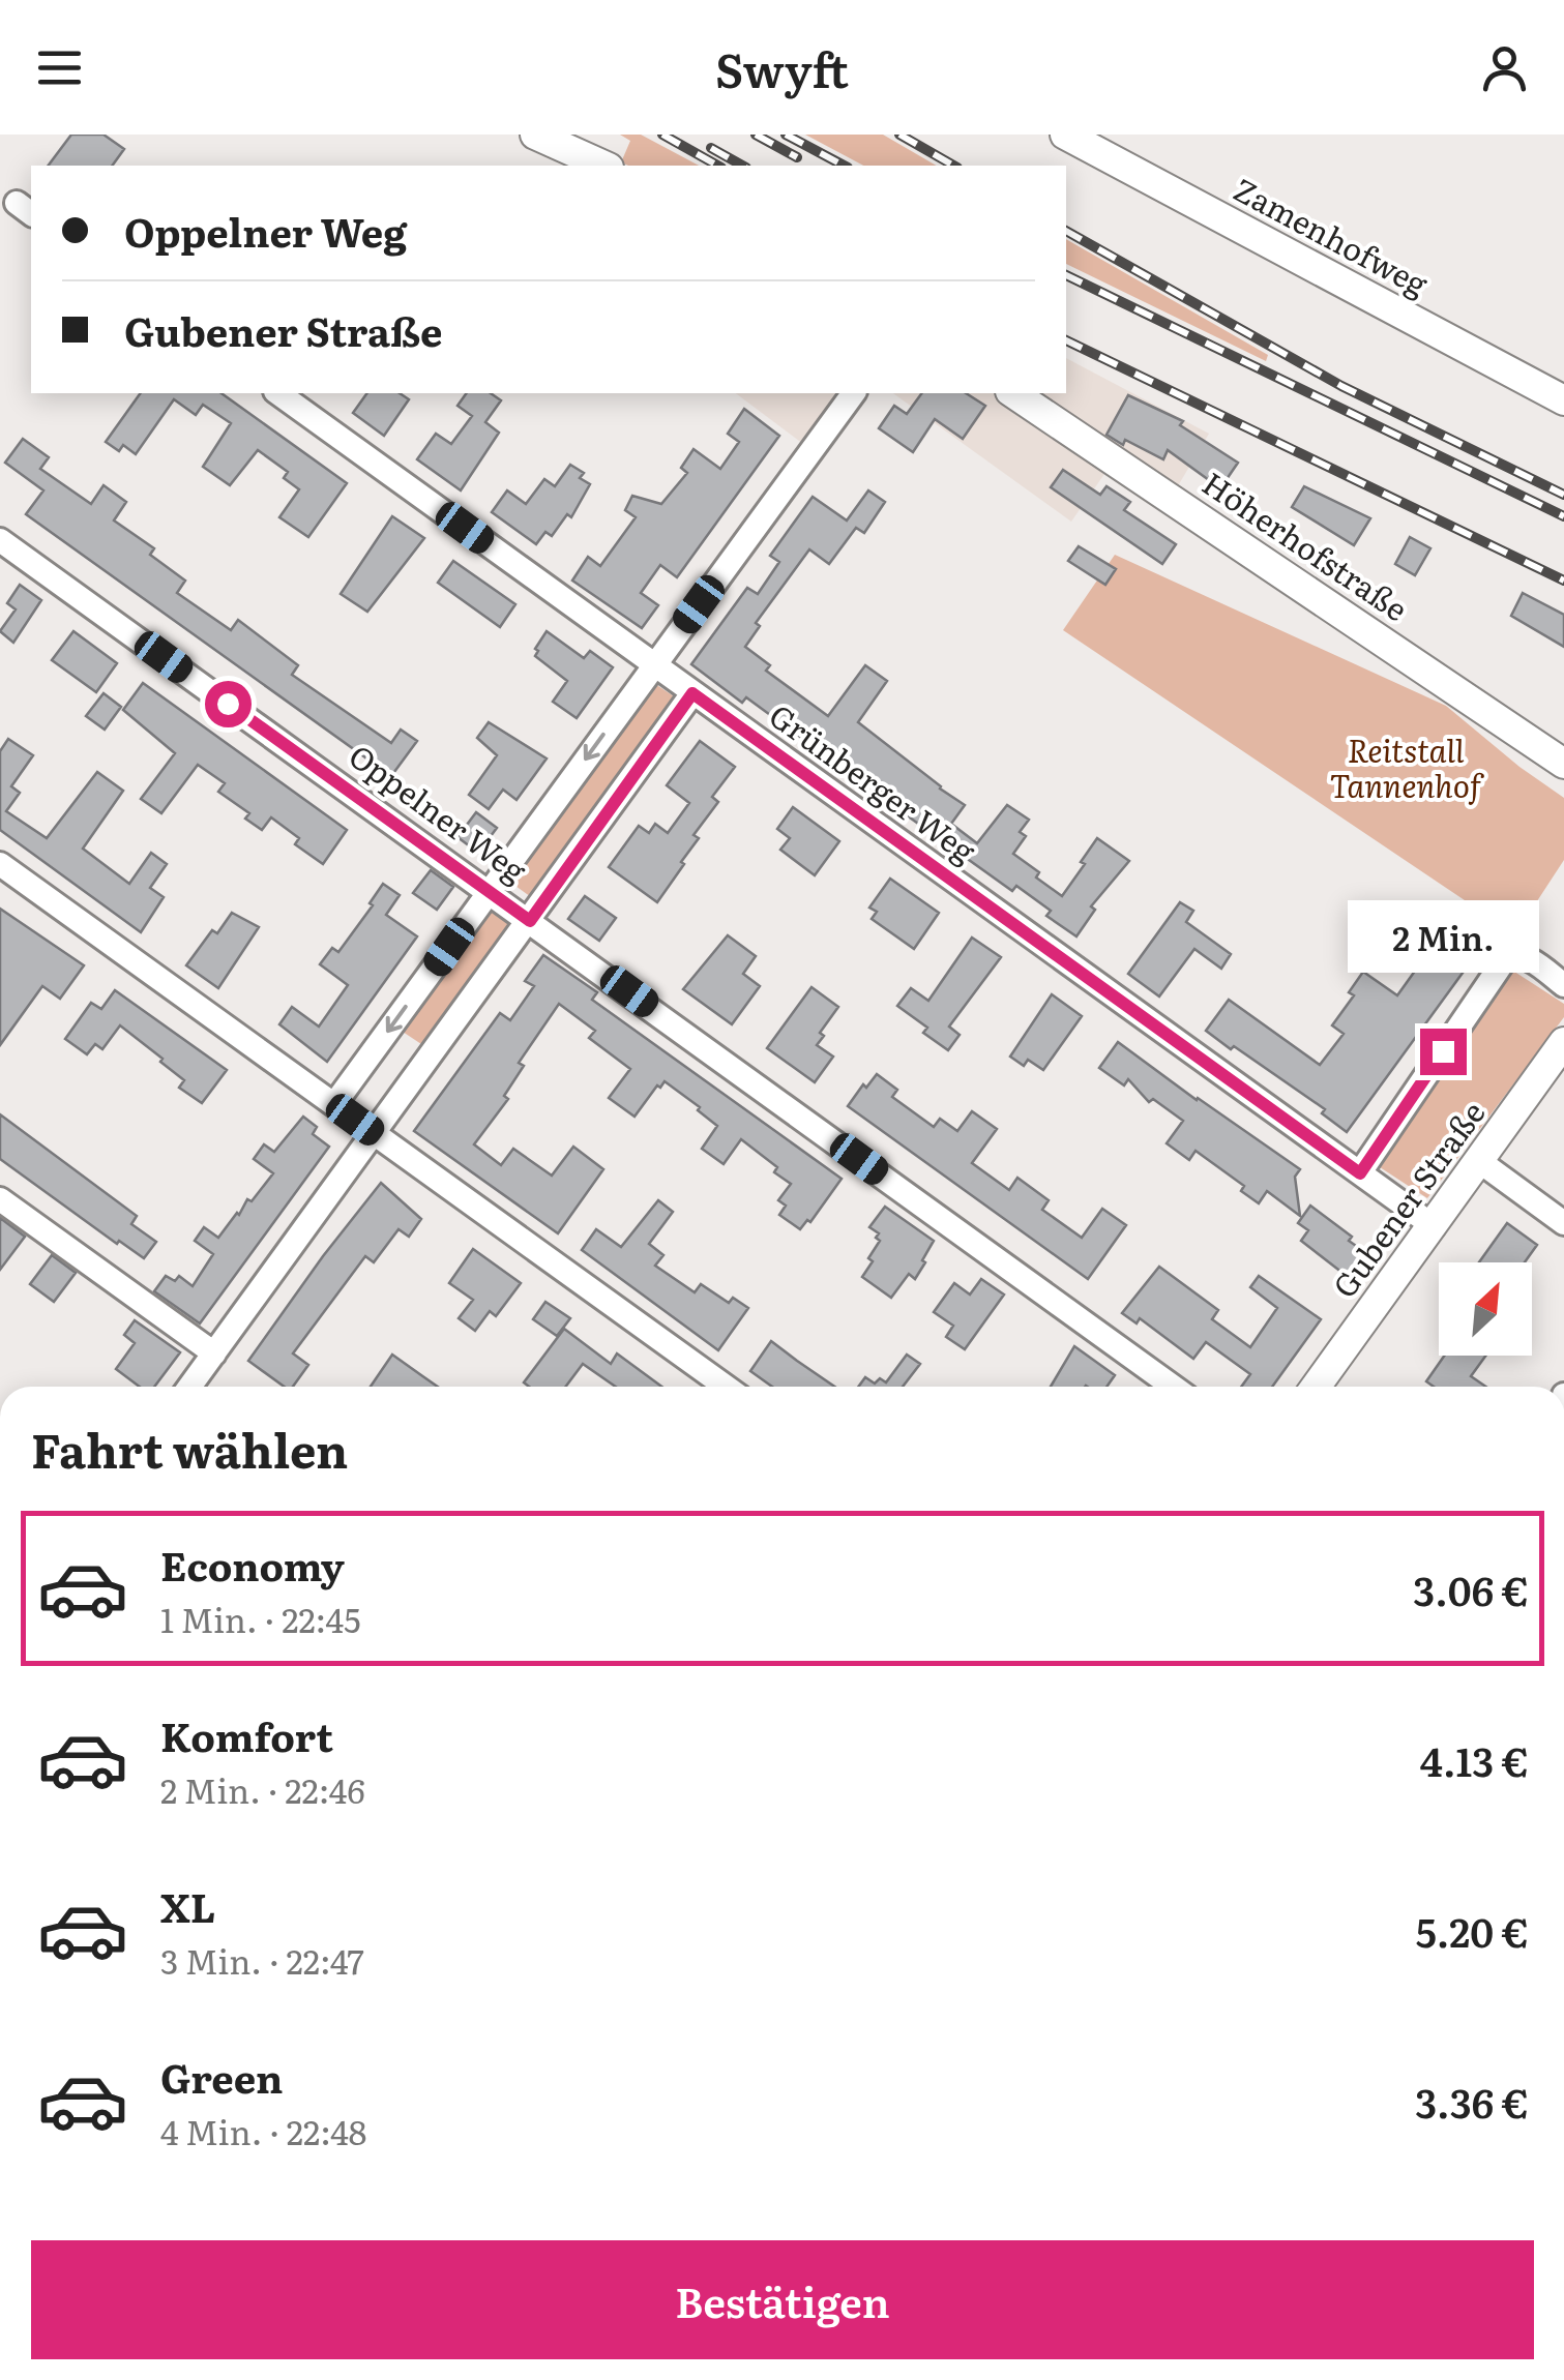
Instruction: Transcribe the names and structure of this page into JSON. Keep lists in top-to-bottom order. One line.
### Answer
{"streets":{"street":["Zamenhofweg","Höherhofstraße","Grünberger Weg","Oppelner Weg","Gubener Straße"]},"crossings":[["Grünberger Weg","Gubener Straße"]],"parks":["Reitstall Tannenhof"],"north":"top right","page":{"header":"Swyft","banner":["Oppelner Weg","Gubener Straße"],"bubble":"2 Min.","heading":"Fahrt wählen","list":[{"name":"Economy","note":"1 Min. · 22:45","value":"3.06 €"},{"name":"Komfort","note":"2 Min. · 22:46","value":"4.13 €"},{"name":"XL","note":"3 Min. · 22:47","value":"5.20 €"},{"name":"Green","note":"4 Min. · 22:48","value":"3.36 €"}],"buttons":"Bestätigen"}}
